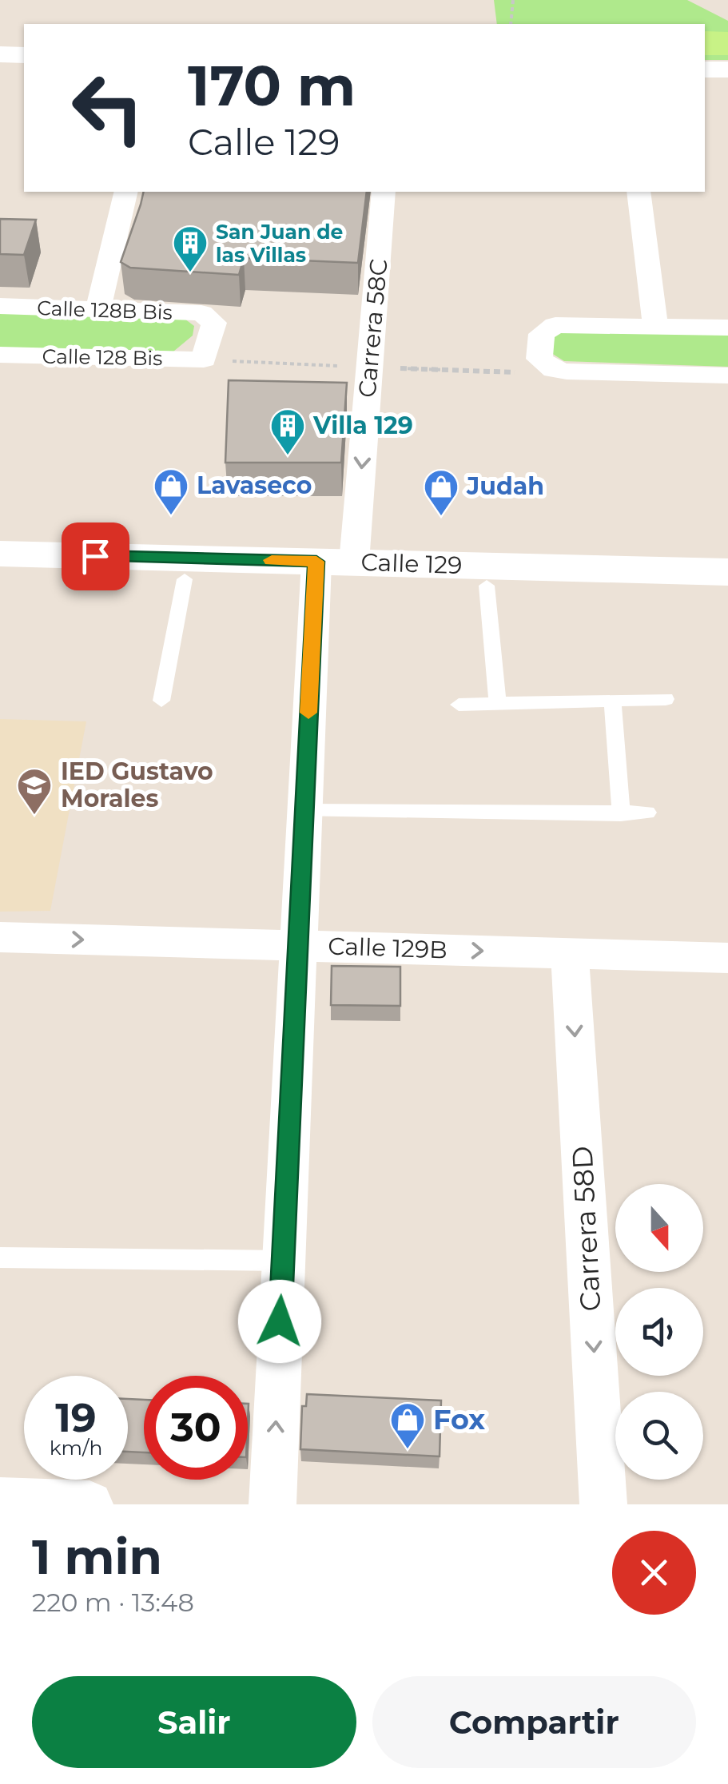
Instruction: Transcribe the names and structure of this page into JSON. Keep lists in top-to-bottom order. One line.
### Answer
{"streets":{"main road":["Calle 129"],"street":["Calle 128B Bis","Carrera 58C","Calle 128 Bis","Calle 129B","Carrera 58D"]},"crossings":[["Calle 128B Bis","Calle 128 Bis"],["Carrera 58C","Calle 129"],["Carrera 58C","Calle 129B"],["Calle 129B","Carrera 58D"]],"one_way":["Calle 129B","Carrera 58D"],"places":{"building":["San Juan de las Villas","Villa 129"],"shop":["Lavaseco","Judah","Fox"],"school or university":["IED Gustavo Morales"]},"north":"bottom","page":{"turn":["170 m","Calle 129"],"speed":"19 km/h","limit":"30","heading":["1 min","220 m · 13:48"],"buttons":["Salir","Compartir"]}}
